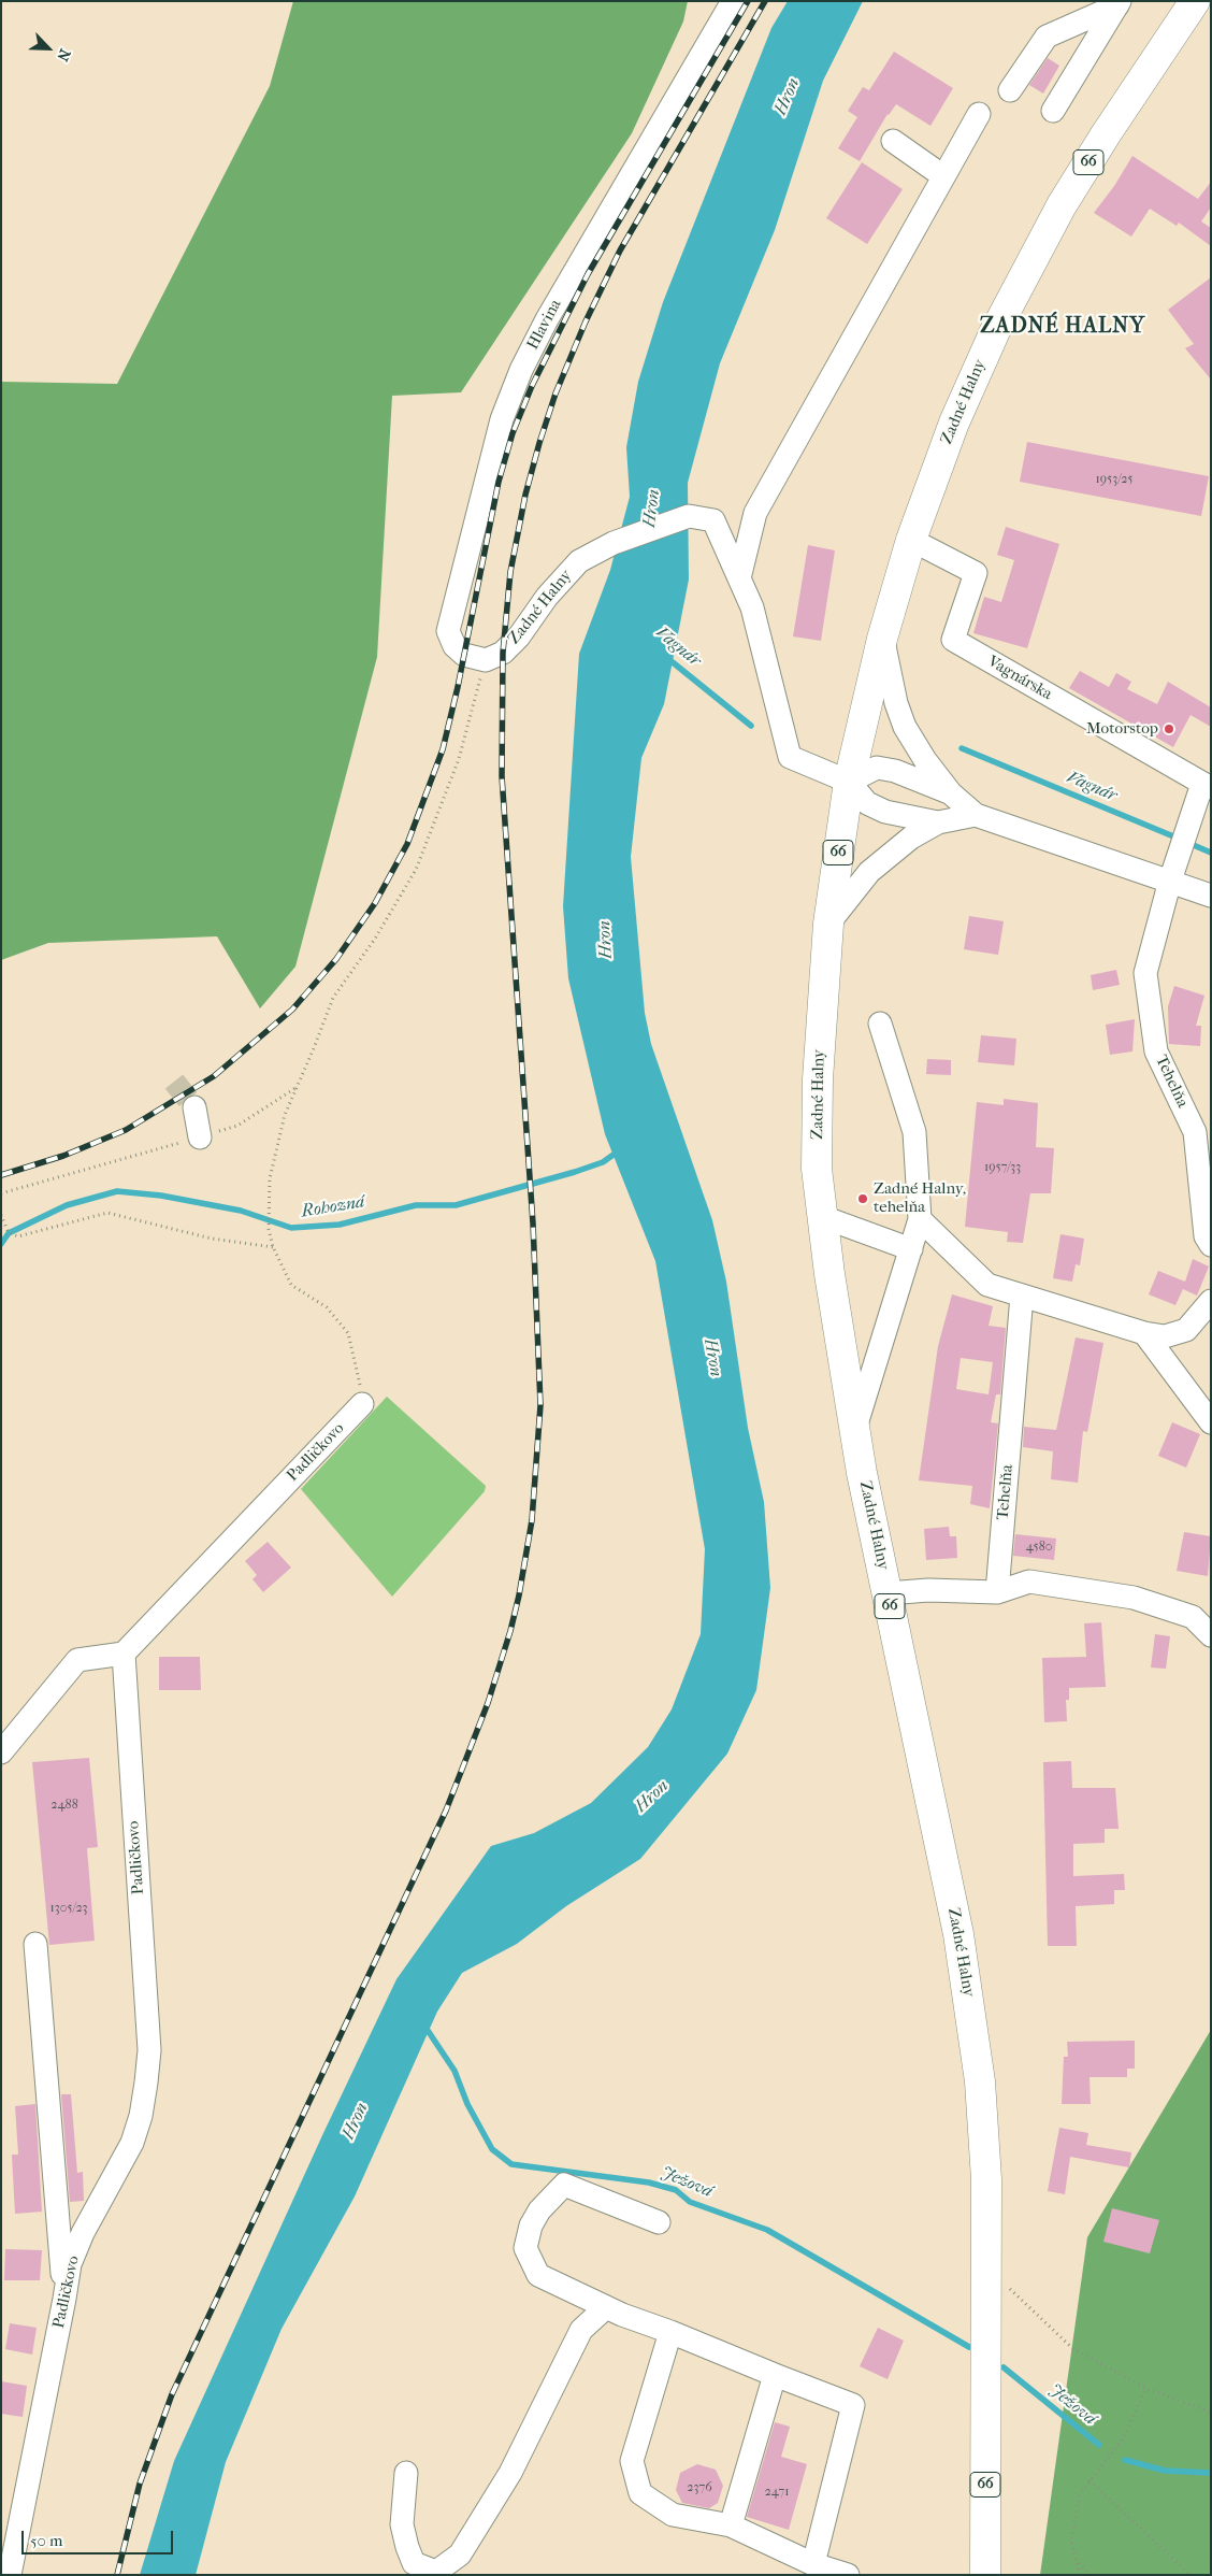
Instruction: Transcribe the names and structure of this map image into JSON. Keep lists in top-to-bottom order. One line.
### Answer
{"streets":{"main road":["66","Zadné Halny"],"street":["Hlavina","Vagnárska","Tehelňa","Padličkovo"]},"crossings":[["Hlavina","Zadné Halny"],["Zadné Halny","Vagnárska"],["Vagnárska","Tehelňa"]],"districts":["ZADNÉ HALNY"],"water":["Hron","Vagnár","Rohozná","Ježová"],"places":["Motorstop","Zadné Halny, tehelňa"],"house_numbers":["1953/25","1957/33","4580","2488","1305/23","2376","2471"],"scale_bar":"50 m","north":"bottom right"}
